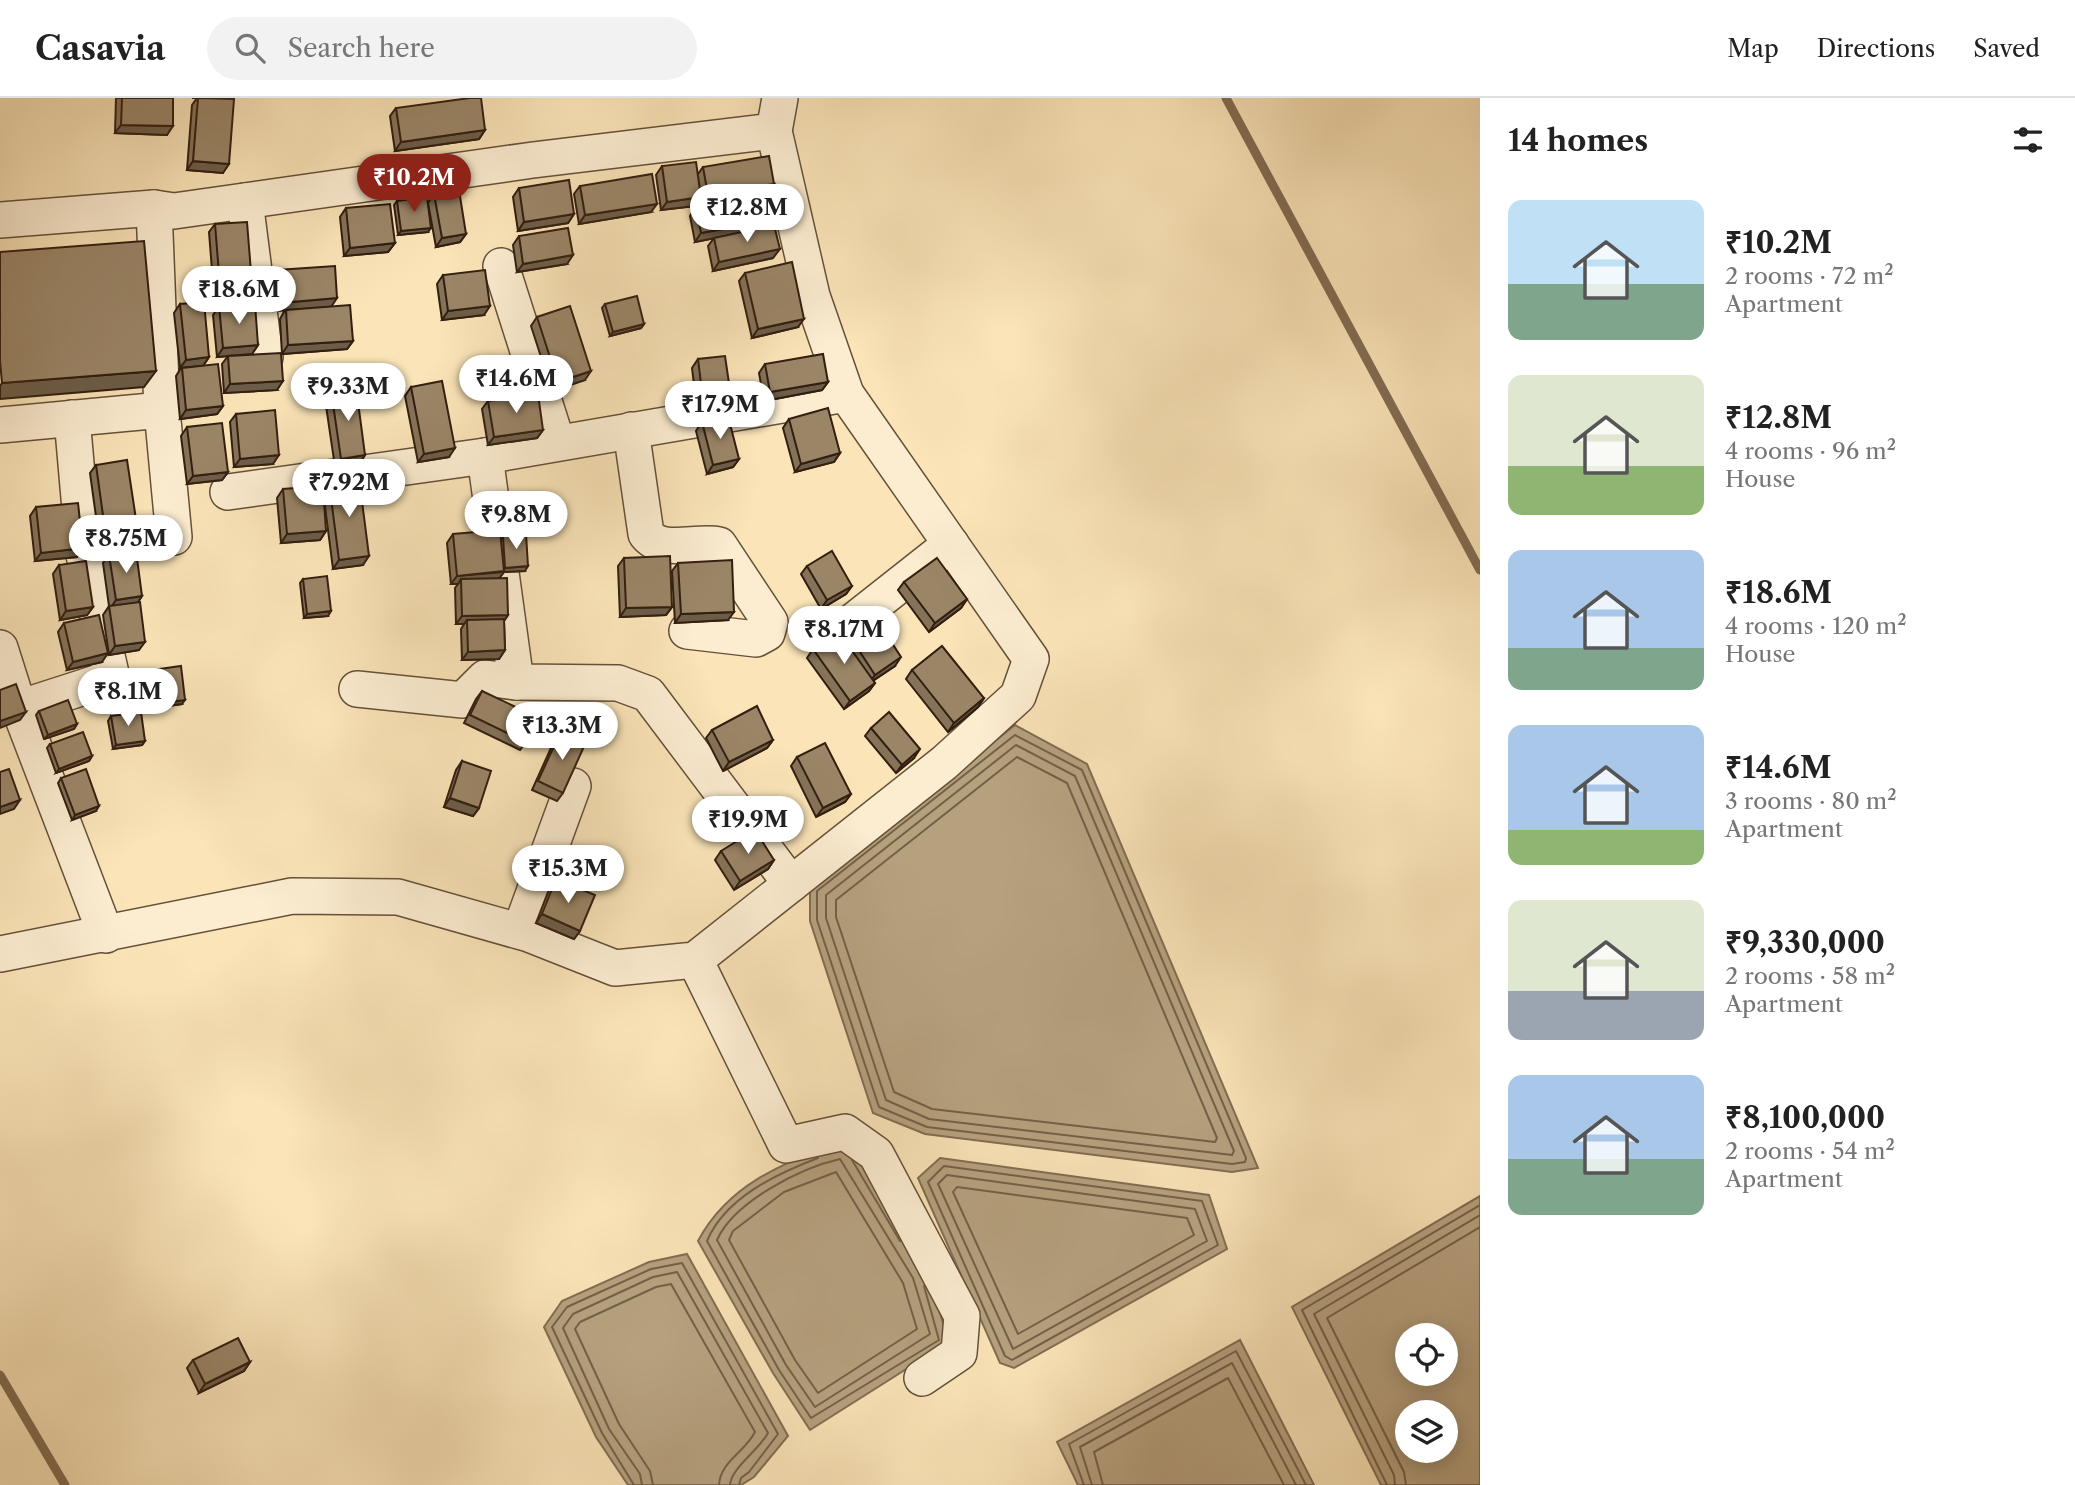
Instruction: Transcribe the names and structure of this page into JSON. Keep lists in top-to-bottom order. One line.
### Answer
{"page":{"header":"Casavia","search":"Search here","nav":["Map","Directions","Saved"],"heading":"14 homes","price":["₹10.2M","₹12.8M","₹18.6M","₹14.6M","₹9.33M","₹17.9M","₹7.92M","₹9.8M","₹8.75M","₹8.17M","₹8.1M","₹13.3M","₹19.9M","₹15.3M"],"list":[{"name":"₹10.2M","note":"2 rooms · 72 m² · Apartment"},{"name":"₹12.8M","note":"4 rooms · 96 m² · House"},{"name":"₹18.6M","note":"4 rooms · 120 m² · House"},{"name":"₹14.6M","note":"3 rooms · 80 m² · Apartment"},{"name":"₹9,330,000","note":"2 rooms · 58 m² · Apartment"},{"name":"₹8,100,000","note":"2 rooms · 54 m² · Apartment"}]}}
